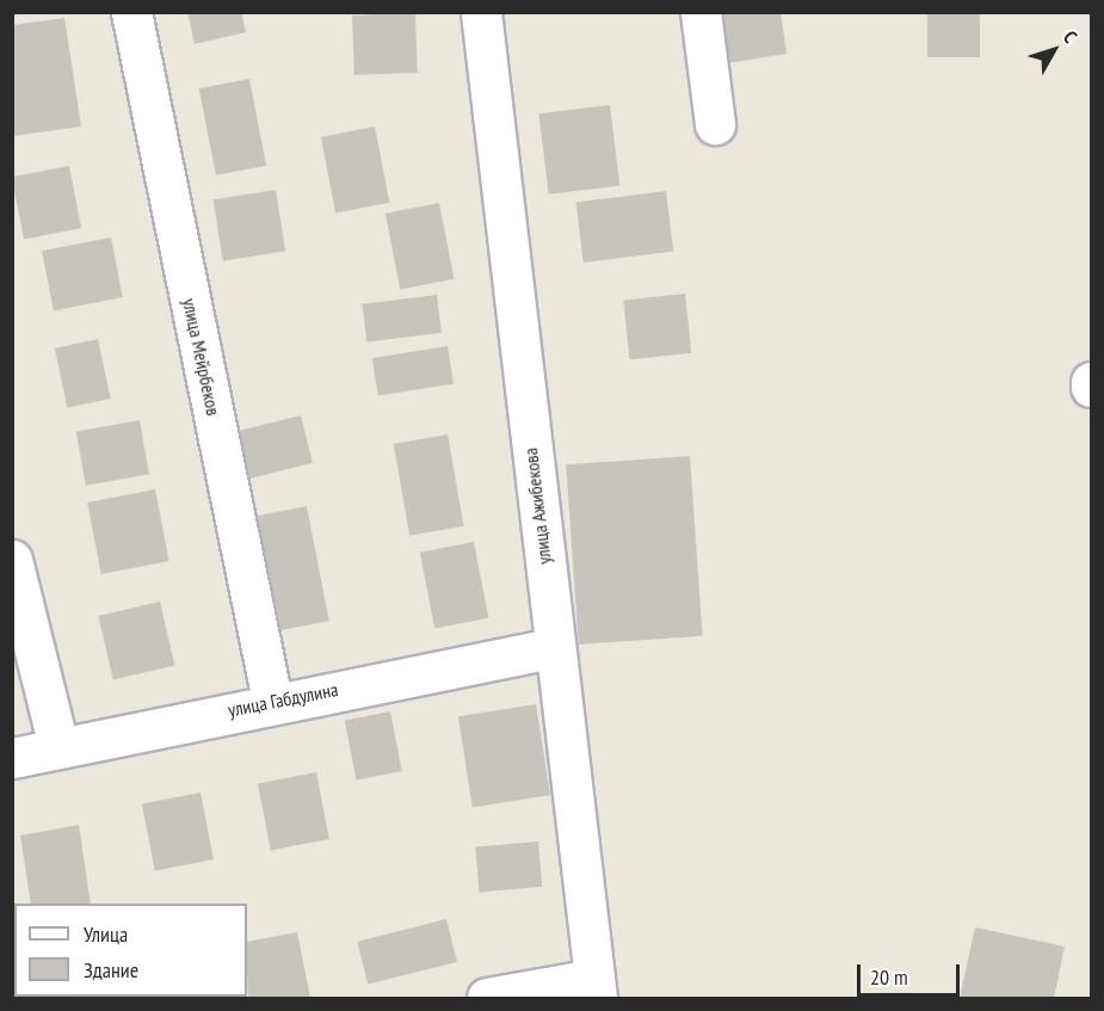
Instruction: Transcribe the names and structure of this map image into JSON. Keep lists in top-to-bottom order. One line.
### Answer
{"streets":{"street":["улица Мейрбеков","улица Ажибекова","улица Габдулина"]},"crossings":[["улица Мейрбеков","улица Габдулина"],["улица Ажибекова","улица Габдулина"]],"legend":["Улица","Здание"],"scale_bar":"20 m","north":"top right"}
